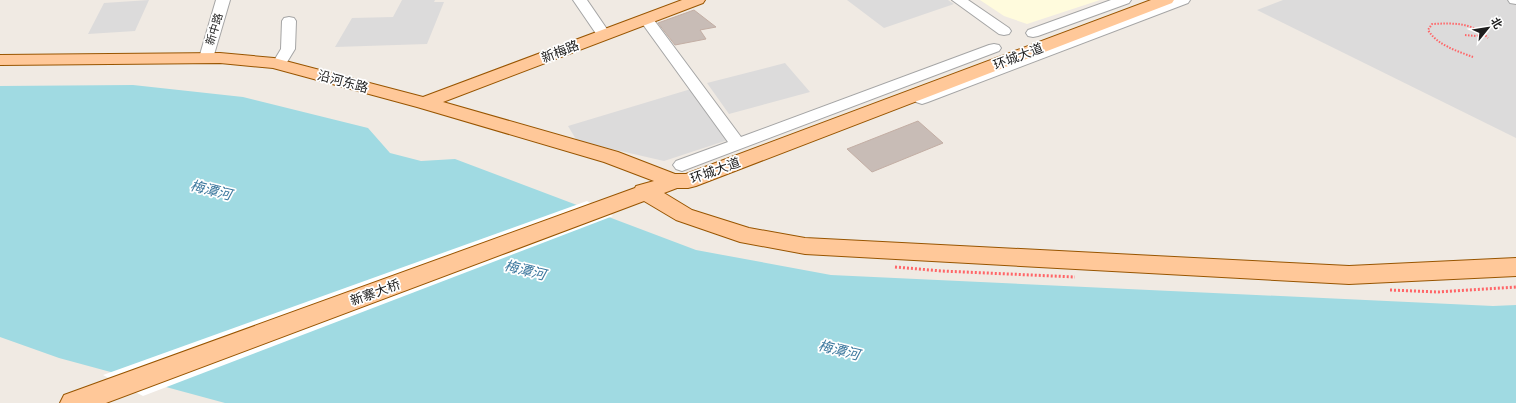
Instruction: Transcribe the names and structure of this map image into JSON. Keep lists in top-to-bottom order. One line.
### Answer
{"streets":{"main road":["新梅路","环城大道","沿河东路","新寨大桥"],"street":["新中路"]},"crossings":[["新中路","沿河东路"],["新梅路","沿河东路"],["环城大道","沿河东路"],["环城大道","新寨大桥"],["沿河东路","新寨大桥"]],"water":["梅潭河"],"north":"top right"}
